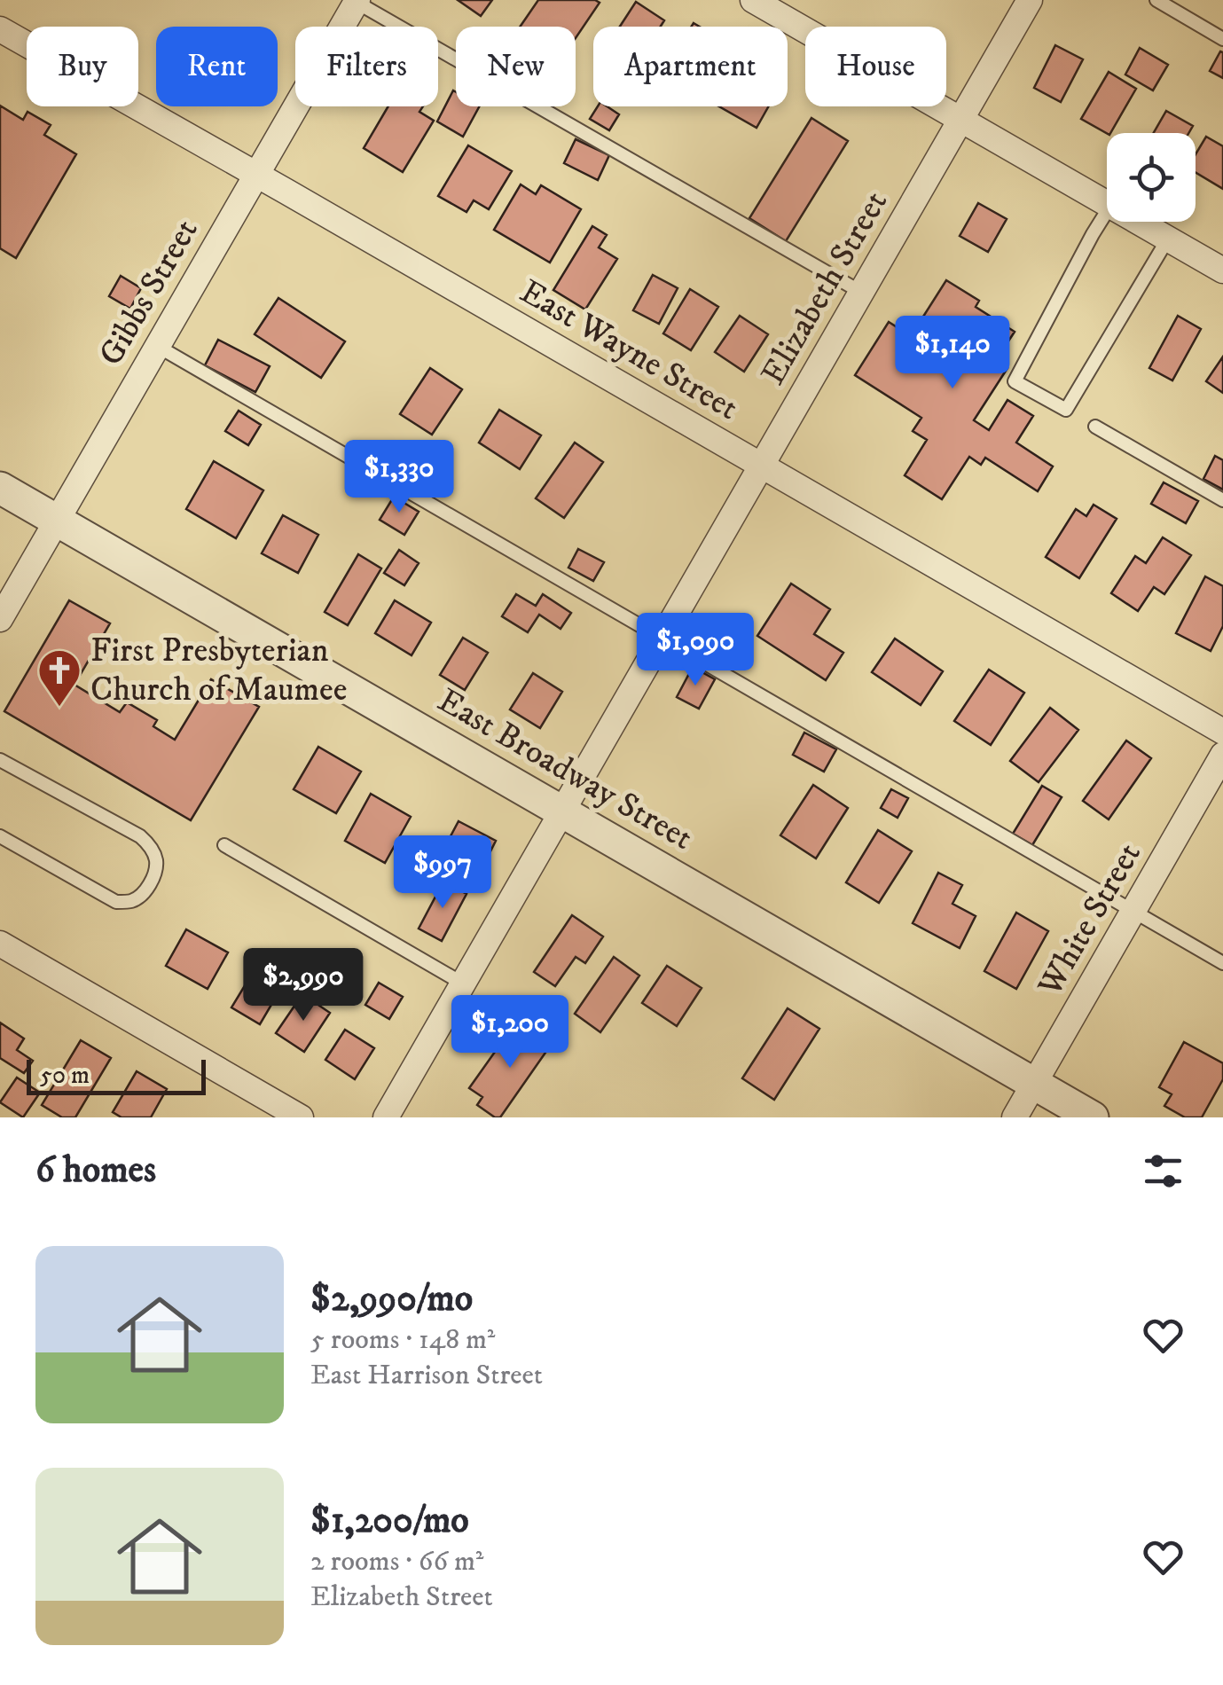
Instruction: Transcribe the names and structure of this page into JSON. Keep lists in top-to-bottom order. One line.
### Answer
{"streets":{"street":["Elizabeth Street","Gibbs Street","East Wayne Street","East Broadway Street","White Street"]},"crossings":[["Elizabeth Street","East Wayne Street"],["Elizabeth Street","East Broadway Street"],["Gibbs Street","East Wayne Street"],["Gibbs Street","East Broadway Street"],["East Broadway Street","White Street"]],"places":{"church":["First Presbyterian Church of Maumee"]},"scale_bar":"50 m","page":{"chip":["Buy","Rent","Filters","New","Apartment","House"],"price":["$1,140","$1,330","$1,090","$997","$2,990","$1,200"],"scale":"50 m","heading":"6 homes","list":[{"name":"$2,990/mo","note":"5 rooms · 148 m² · East Harrison Street"},{"name":"$1,200/mo","note":"2 rooms · 66 m² · Elizabeth Street"}]}}
